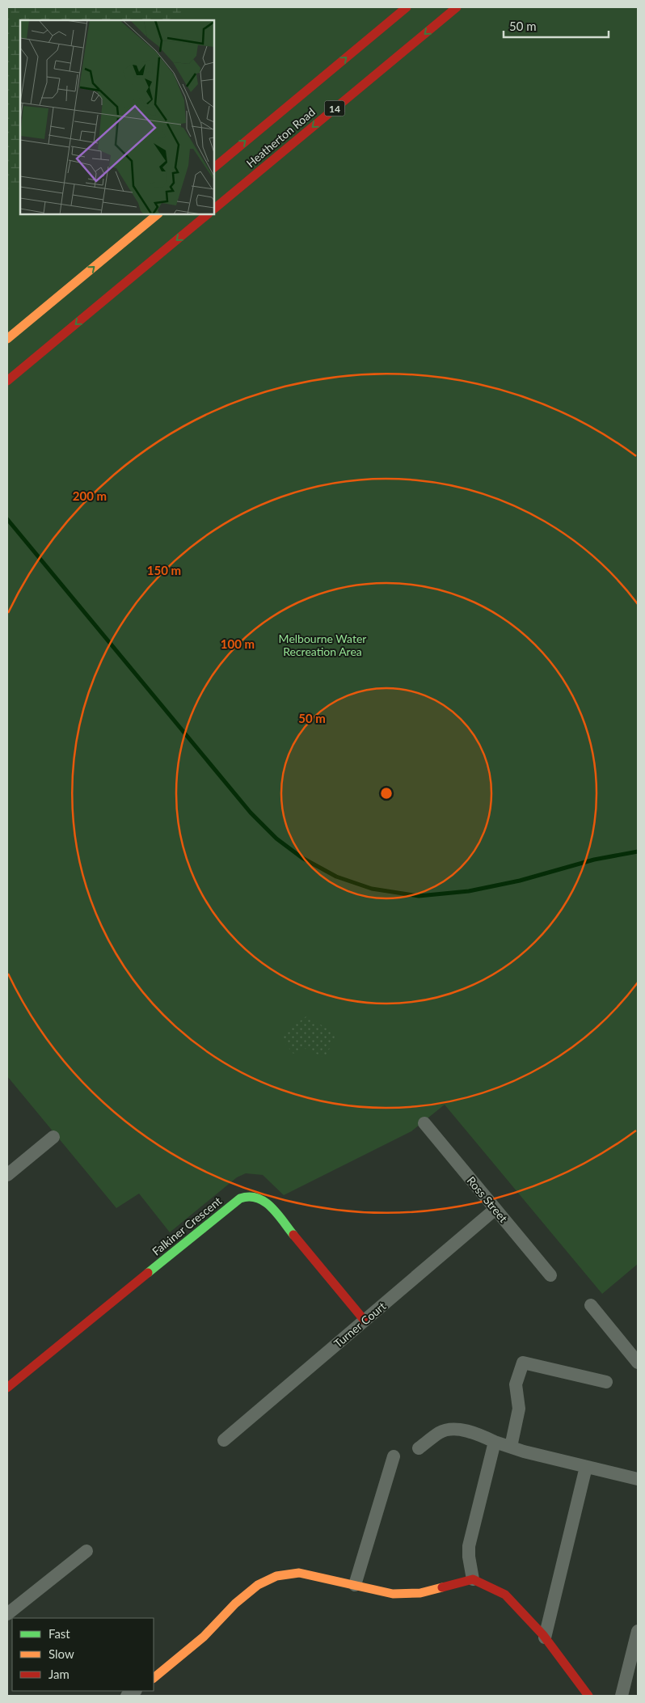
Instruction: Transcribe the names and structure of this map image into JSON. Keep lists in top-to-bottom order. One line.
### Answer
{"streets":{"main road":["14","Heatherton Road","Falkiner Crescent"],"street":["Ross Street","Turner Court"]},"crossings":[["Ross Street","Turner Court"],["Falkiner Crescent","Turner Court"]],"parks":["Melbourne Water Recreation Area"],"legend":["Fast","Slow","Jam"],"scale_bar":"50 m","rings":["200 m","150 m","100 m","50 m"]}
